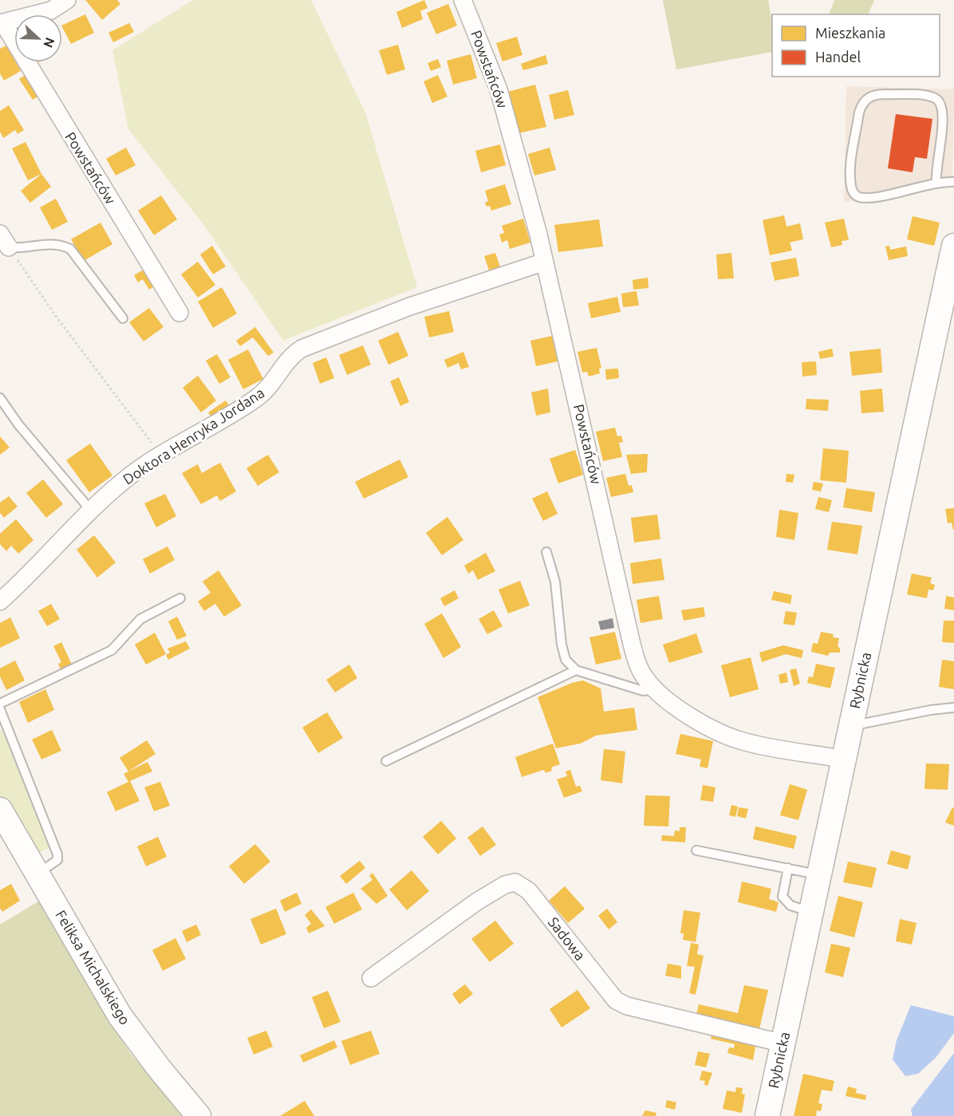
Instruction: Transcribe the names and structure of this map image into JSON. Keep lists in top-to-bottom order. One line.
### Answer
{"streets":{"main road":["Rybnicka","Feliksa Michalskiego"],"street":["Powstańców","Doktora Henryka Jordana","Sadowa"]},"crossings":[["Powstańców","Doktora Henryka Jordana"],["Powstańców","Rybnicka"],["Rybnicka","Sadowa"]],"legend":["Mieszkania","Handel"],"north":"right"}
